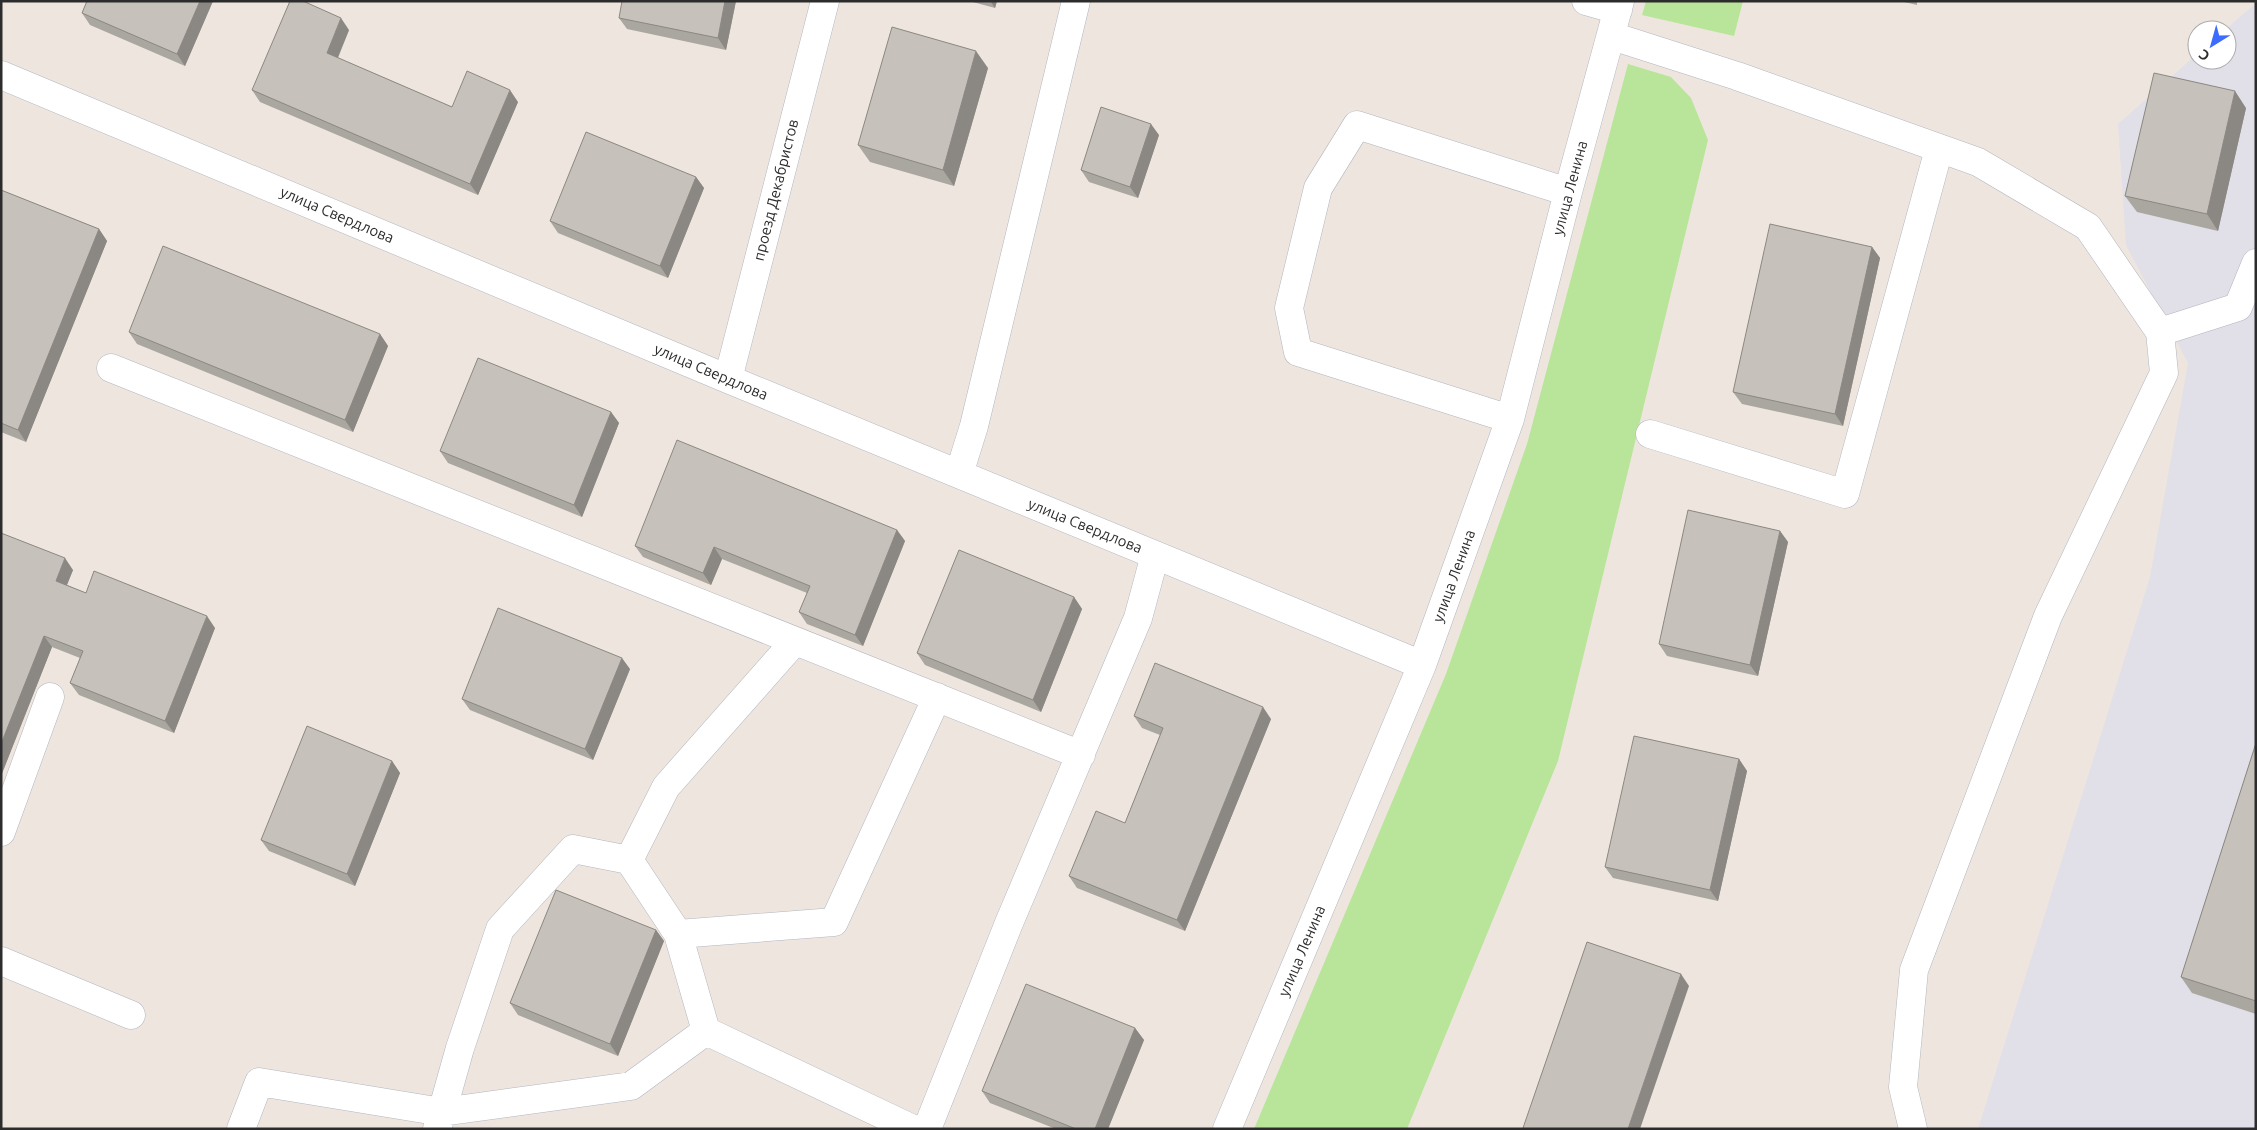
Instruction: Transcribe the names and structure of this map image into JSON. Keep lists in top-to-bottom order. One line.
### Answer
{"streets":{"street":["улица Ленина","проезд Декабристов","улица Свердлова"]},"crossings":[["улица Ленина","улица Свердлова"],["проезд Декабристов","улица Свердлова"]],"north":"bottom left"}
